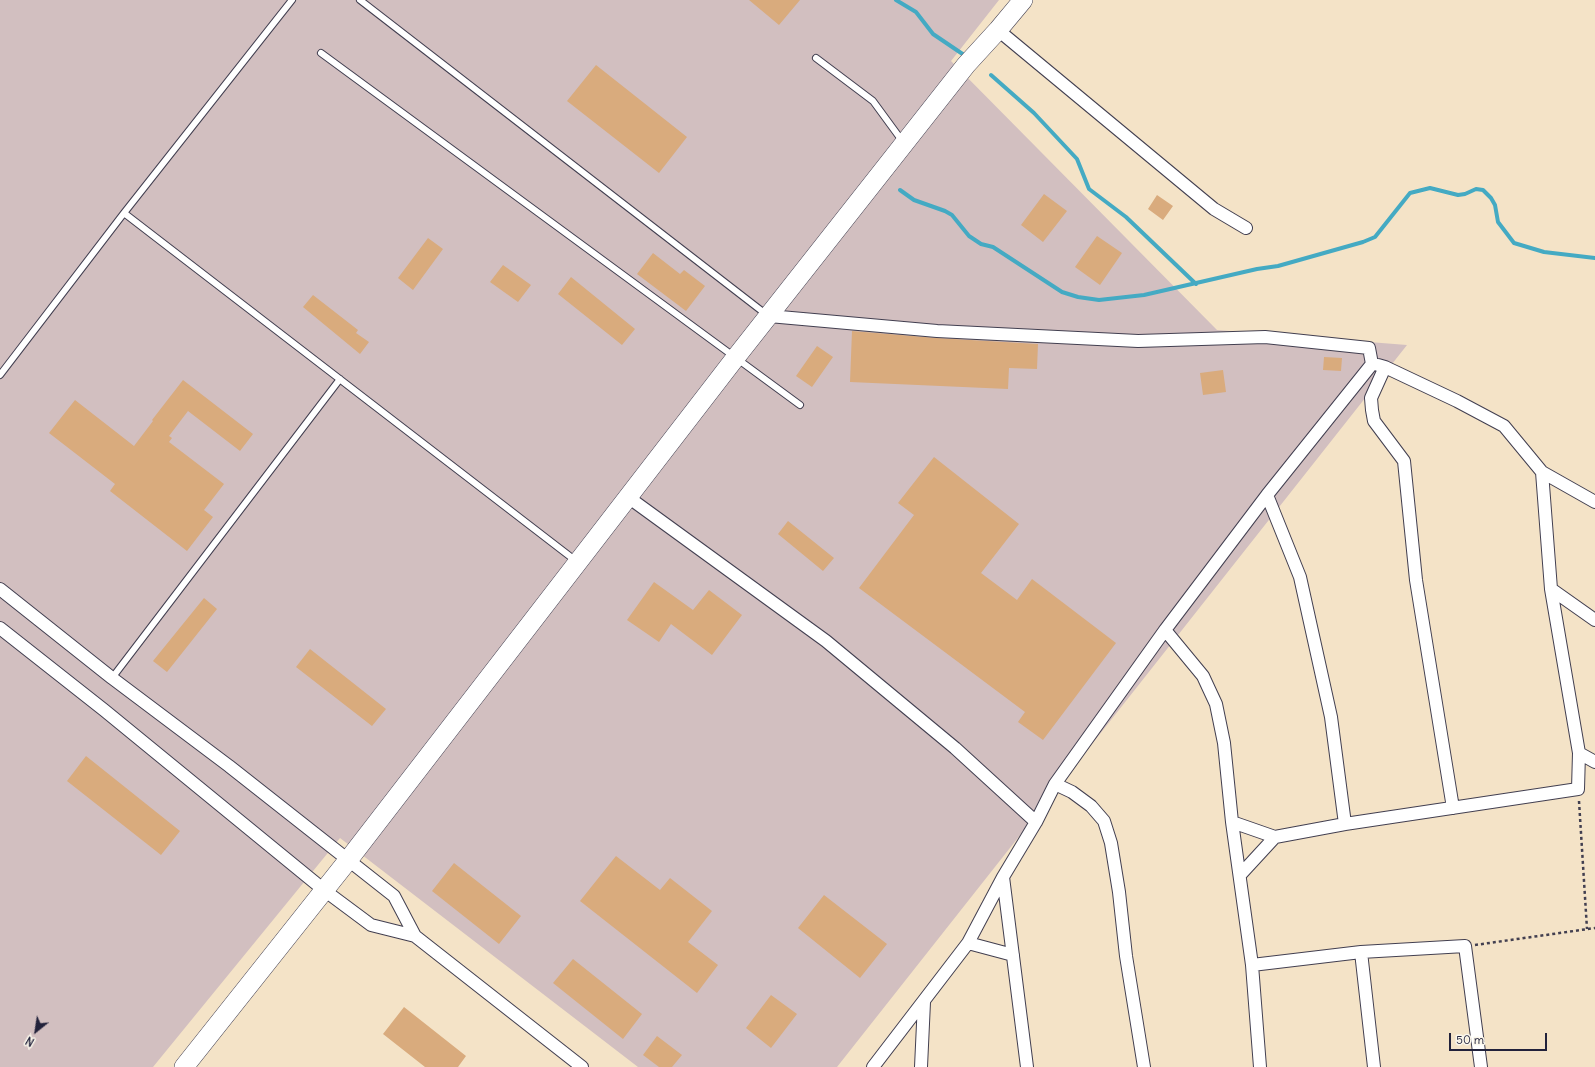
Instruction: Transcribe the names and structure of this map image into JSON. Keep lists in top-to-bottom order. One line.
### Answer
{"scale_bar":"50 m","north":"bottom left"}
